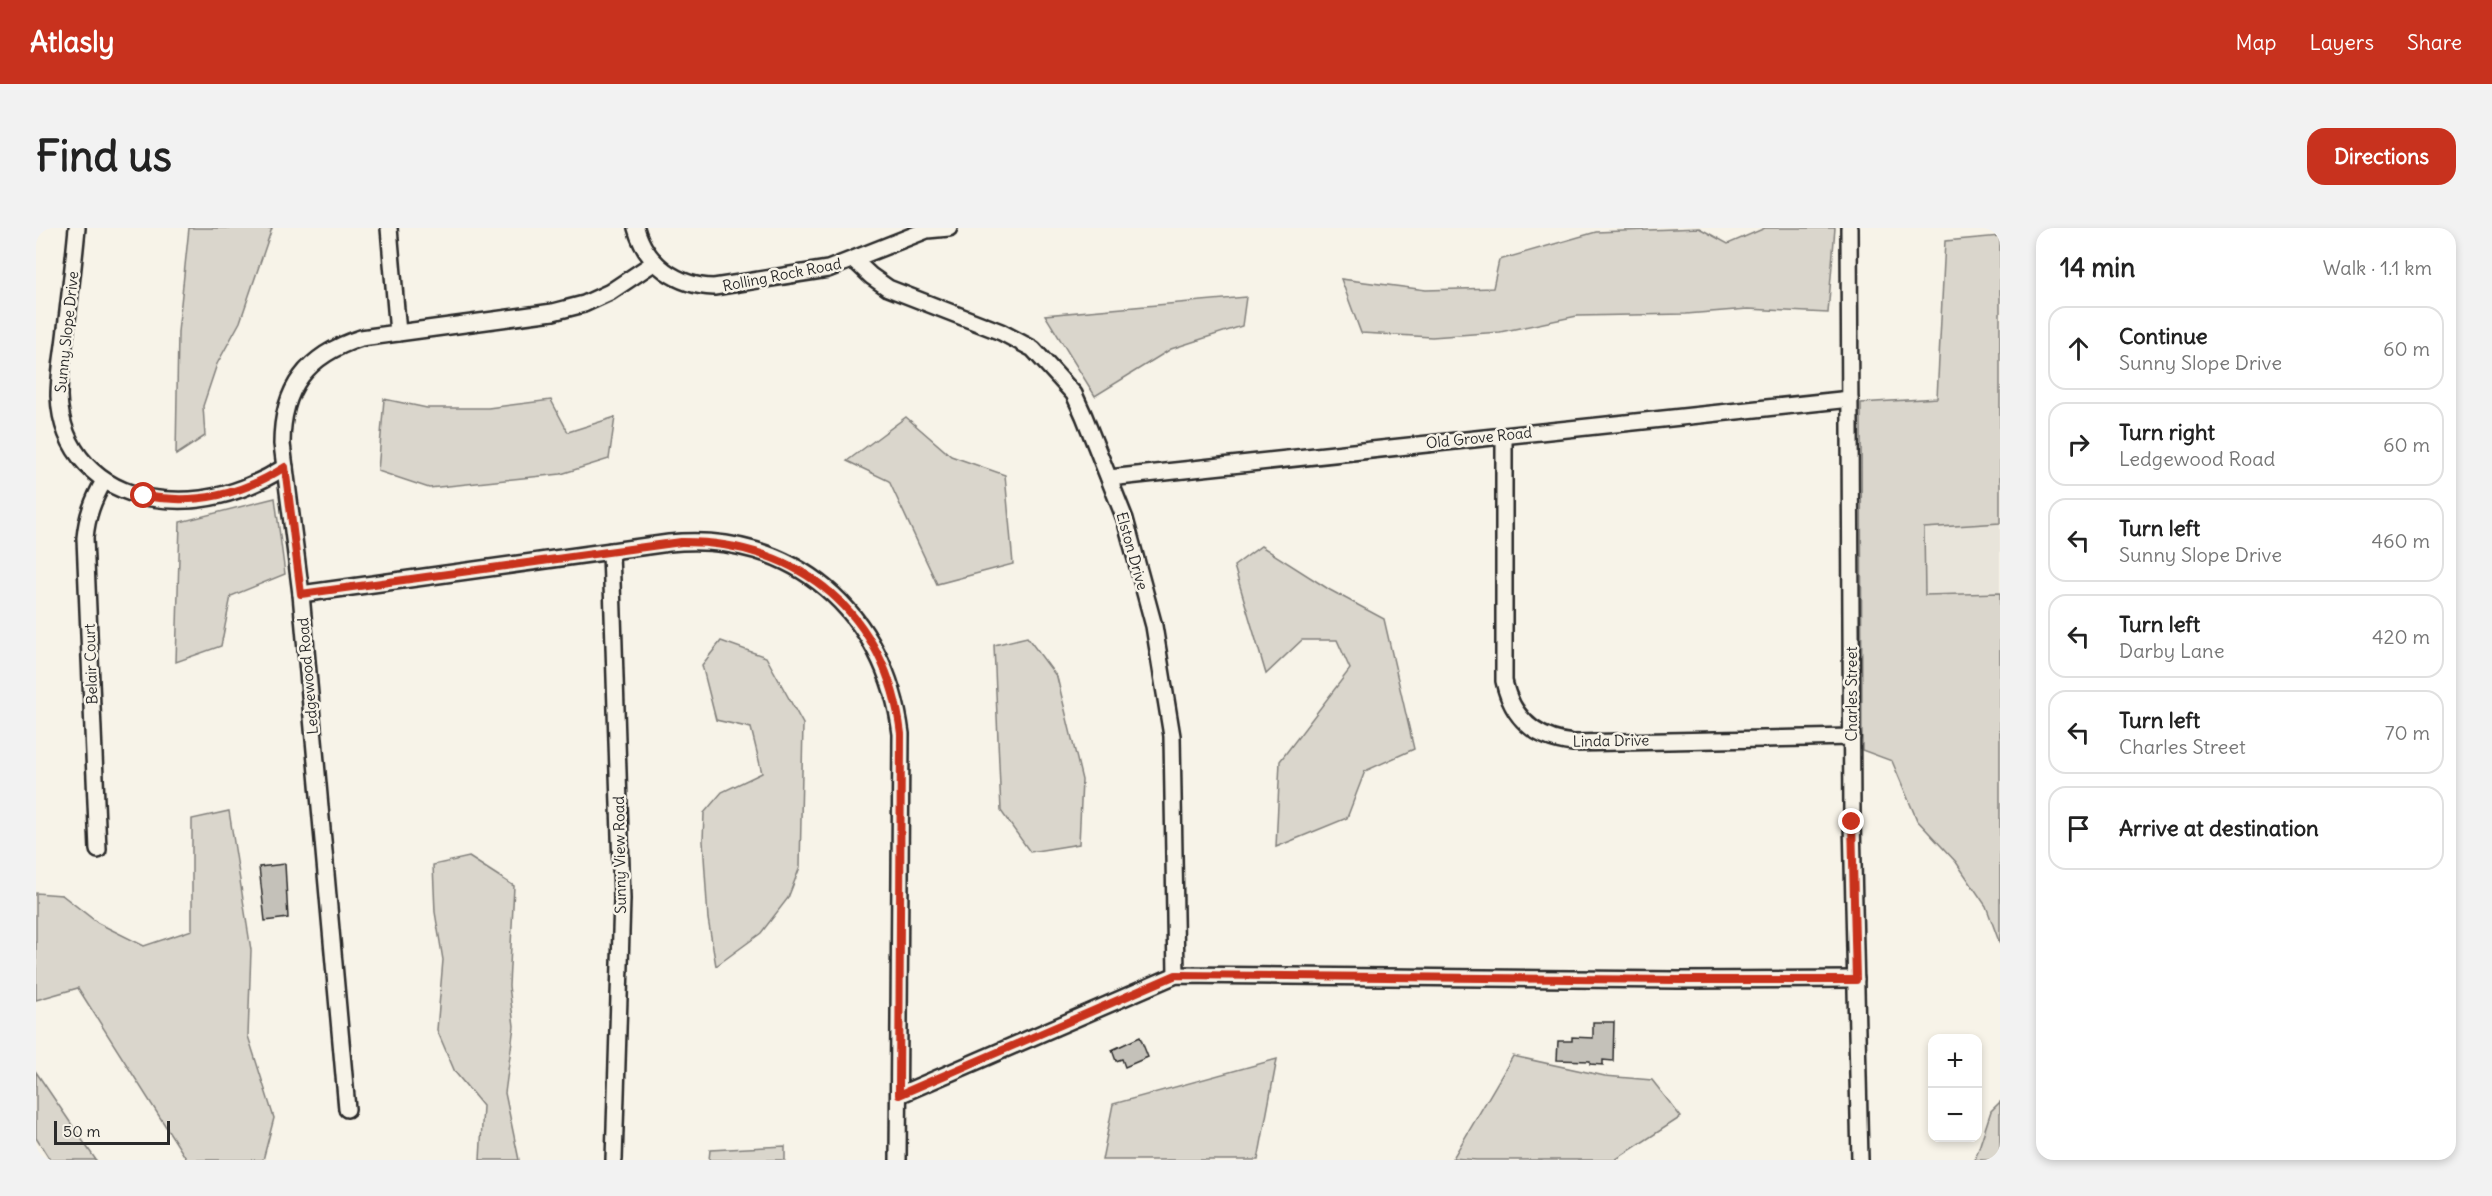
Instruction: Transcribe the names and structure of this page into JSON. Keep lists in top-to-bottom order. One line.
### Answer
{"streets":{"street":["Rolling Rock Road","Sunny Slope Drive","Old Grove Road","Elston Drive","Belair Court","Ledgewood Road","Charles Street","Linda Drive","Sunny View Road"]},"crossings":[["Rolling Rock Road","Elston Drive"],["Rolling Rock Road","Ledgewood Road"],["Sunny Slope Drive","Belair Court"],["Sunny Slope Drive","Ledgewood Road"],["Old Grove Road","Elston Drive"],["Old Grove Road","Charles Street"],["Old Grove Road","Linda Drive"],["Charles Street","Linda Drive"]],"scale_bar":"50 m","page":{"header":"Atlasly","nav":["Map","Layers","Share"],"buttons":"Directions","title":"Find us","heading":["14 min","Walk · 1.1 km"],"list":[["Continue","Sunny Slope Drive","60 m"],["Turn right","Ledgewood Road","60 m"],["Turn left","Sunny Slope Drive","460 m"],["Turn left","Darby Lane","420 m"],["Turn left","Charles Street","70 m"],"Arrive at destination"],"map_buttons":["+","−"],"scale":"50 m"}}
